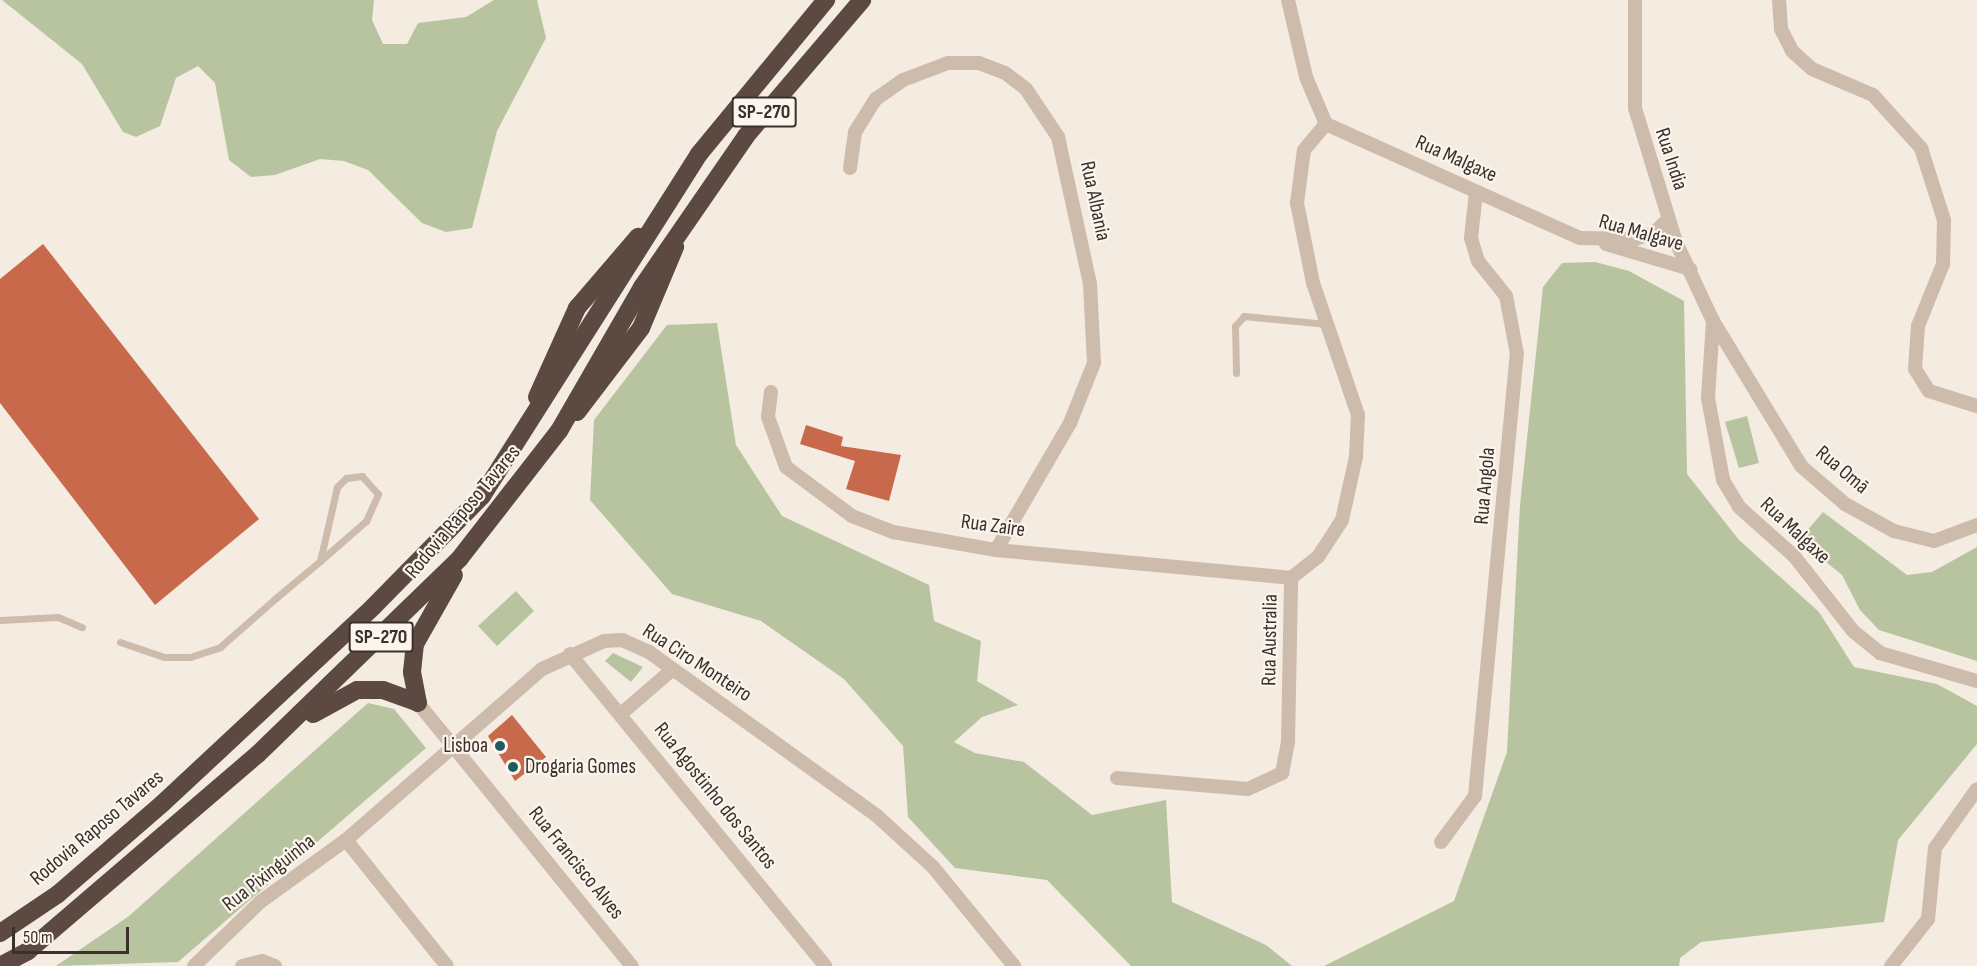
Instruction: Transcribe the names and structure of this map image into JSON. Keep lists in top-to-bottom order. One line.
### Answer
{"streets":{"highway":["SP-270","Rodovia Raposo Tavares"],"street":["Rua Malgaxe","Rua India","Rua Albania","Rua Malgave","Rua Omã","Rua Angola","Rua Zaire","Rua Australia","Rua Ciro Monteiro","Rua Agostinho dos Santos","Rua Francisco Alves","Rua Pixinguinha"]},"crossings":[["Rua Malgaxe","Rua India"],["Rua Malgaxe","Rua Malgave"],["Rua Malgaxe","Rua Omã"],["Rua Malgaxe","Rua Angola"],["Rua Malgaxe","Rua Australia"],["Rua India","Rua Malgave"],["Rua India","Rua Omã"],["Rua Albania","Rua Zaire"],["Rua Zaire","Rua Australia"],["Rua Ciro Monteiro","Rua Agostinho dos Santos"],["Rua Ciro Monteiro","Rua Francisco Alves"],["Rua Ciro Monteiro","Rua Pixinguinha"]],"places":["Lisboa","Drogaria Gomes"],"scale_bar":"50 m"}
